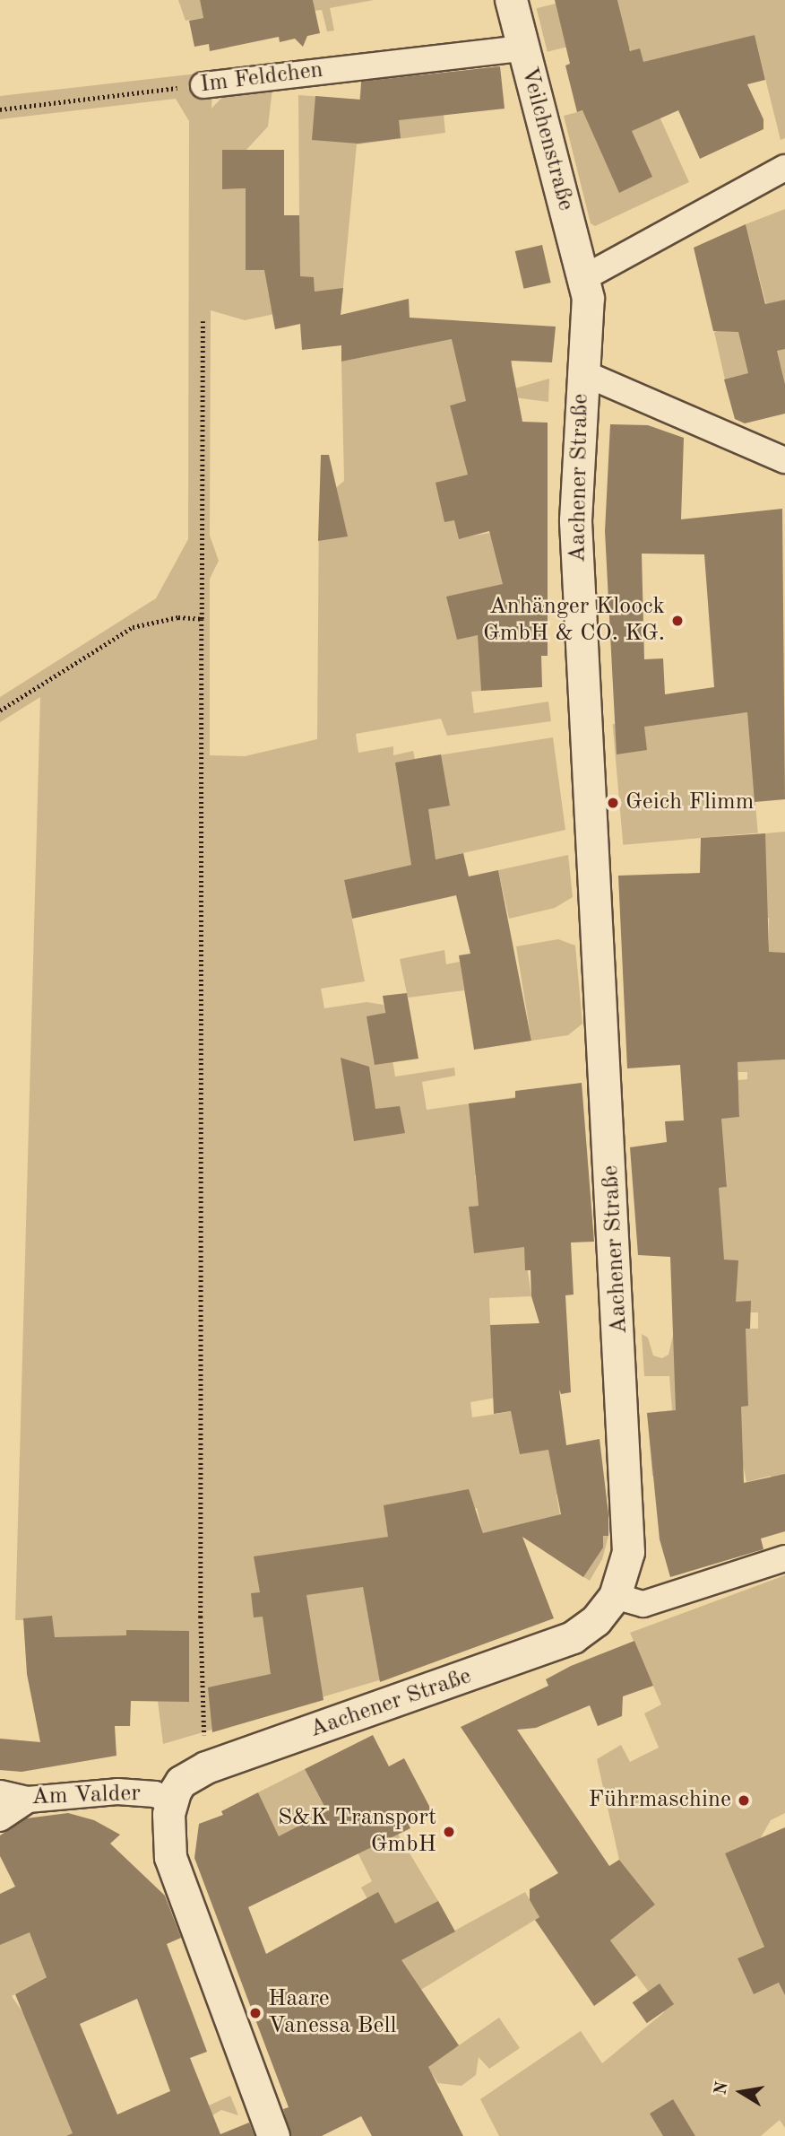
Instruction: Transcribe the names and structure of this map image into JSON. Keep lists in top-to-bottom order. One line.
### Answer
{"streets":{"street":["Im Feldchen","Veilchenstraße","Aachener Straße","Am Valder"]},"crossings":[["Im Feldchen","Veilchenstraße"],["Veilchenstraße","Aachener Straße"],["Aachener Straße","Am Valder"]],"places":["Anhänger Kloock GmbH & CO. KG.","Geich Flimm","Führmaschine","S&K Transport GmbH","Haare Vanessa Bell"],"north":"left"}
